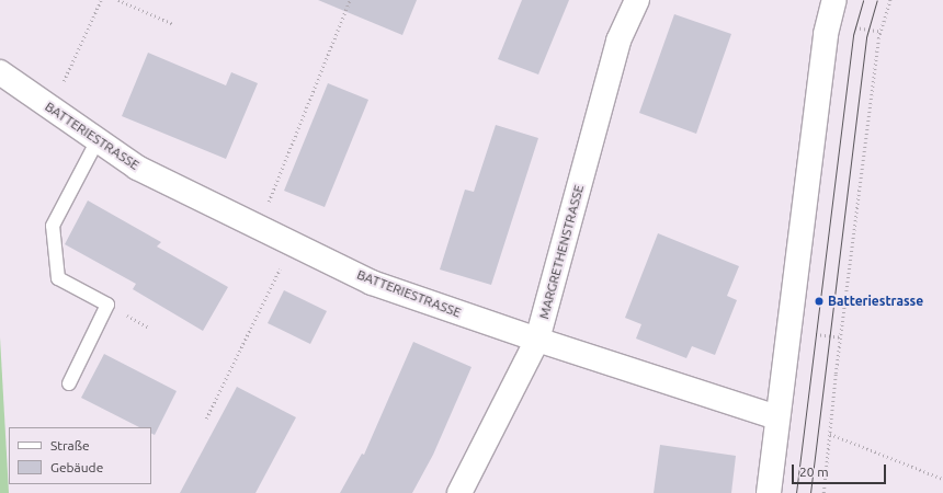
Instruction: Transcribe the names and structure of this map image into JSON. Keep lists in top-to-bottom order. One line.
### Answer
{"streets":{"street":["BATTERIESTRASSE","MARGRETHENSTRASSE"]},"crossings":[["BATTERIESTRASSE","MARGRETHENSTRASSE"]],"places":["Batteriestrasse"],"legend":["Straße","Gebäude"],"scale_bar":"20 m"}
